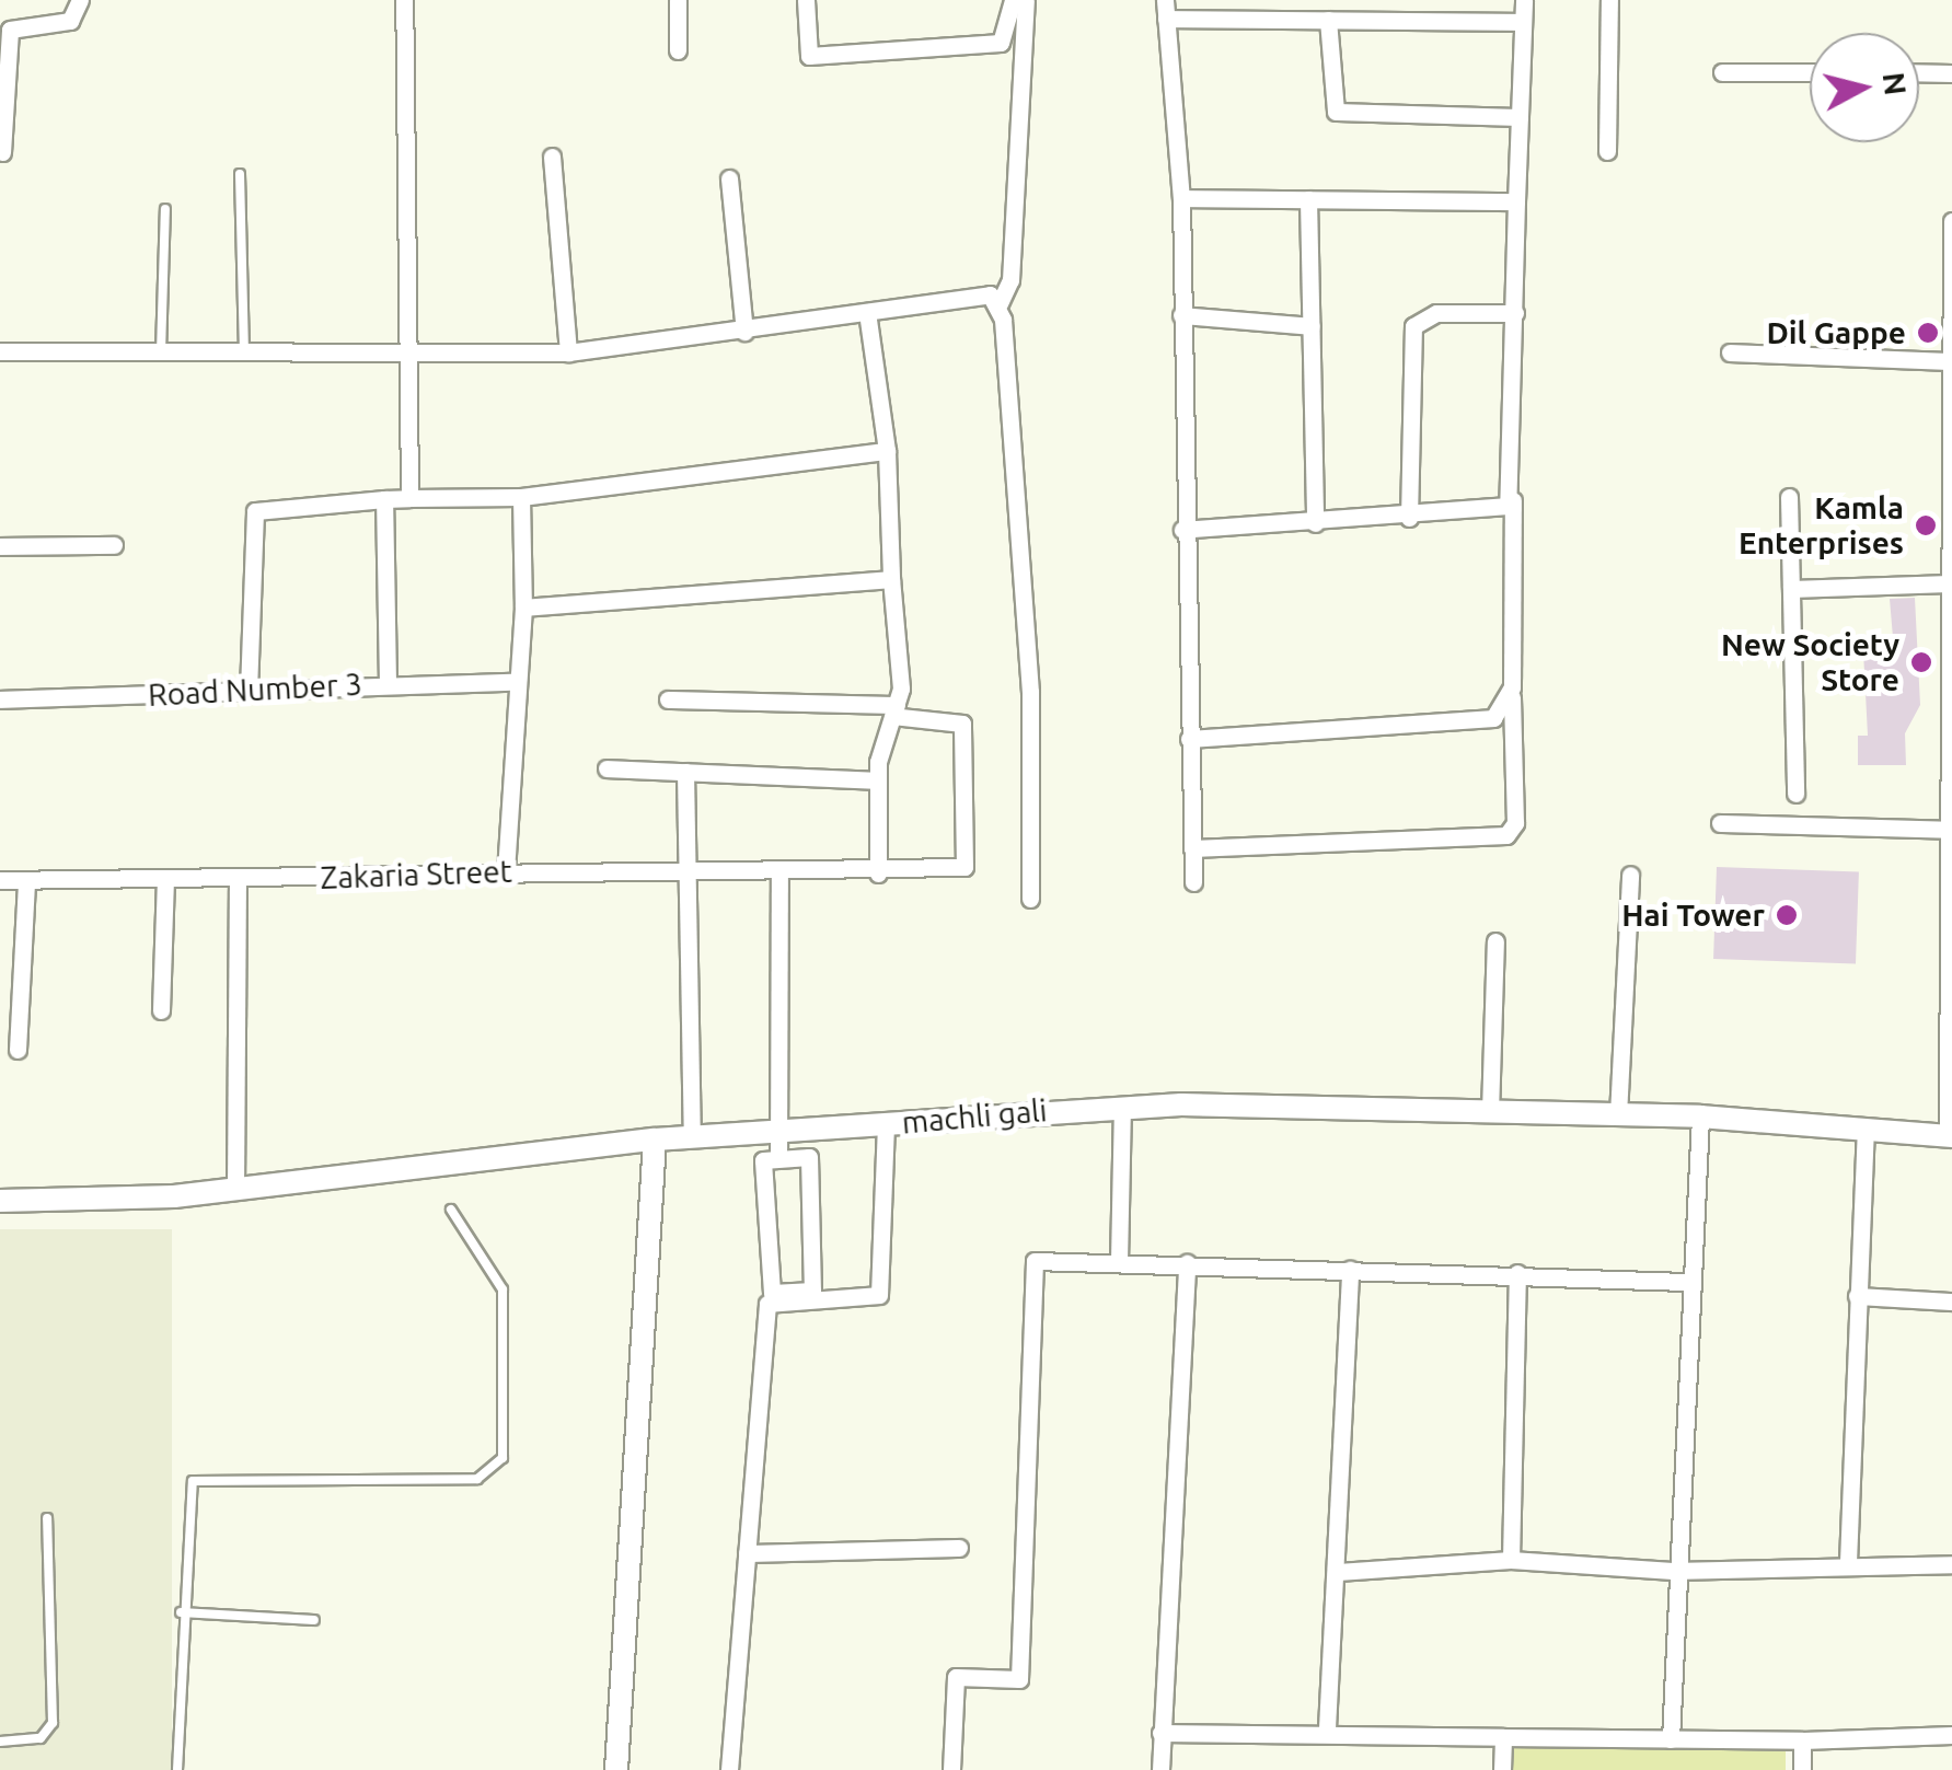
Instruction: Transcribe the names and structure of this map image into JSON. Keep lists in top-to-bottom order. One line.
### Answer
{"streets":{"street":["Road Number 3","Zakaria Street","machli gali"]},"places":["Dil Gappe","Kamla Enterprises","New Society Store","Hai Tower"],"north":"right"}
